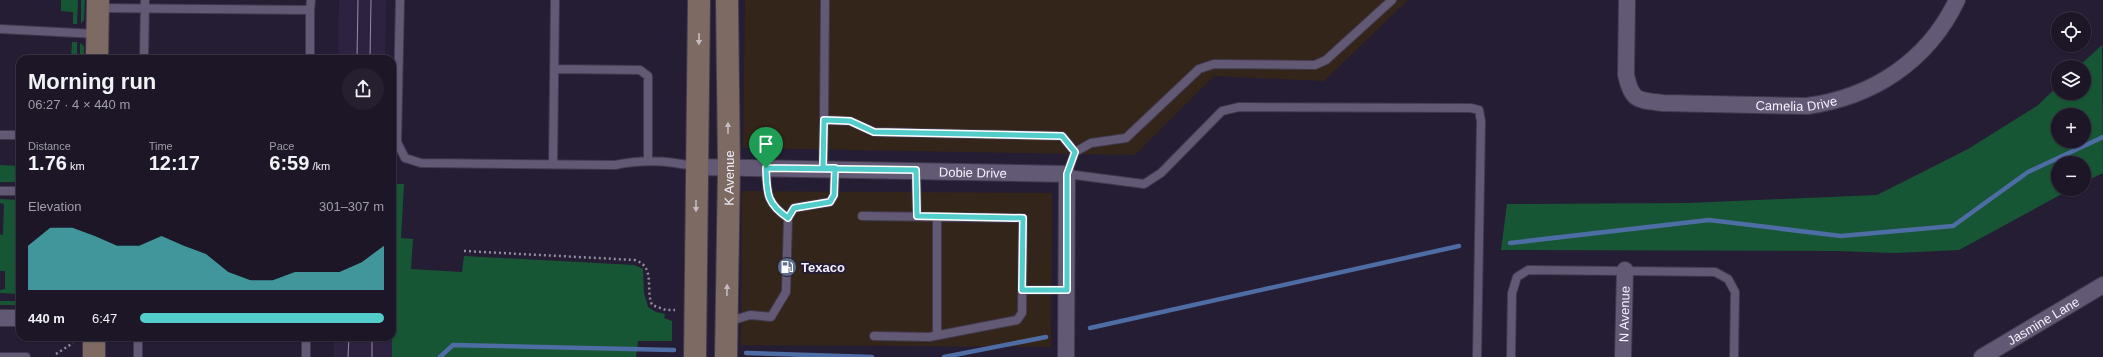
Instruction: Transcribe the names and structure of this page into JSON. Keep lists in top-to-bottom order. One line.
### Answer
{"streets":{"main road":["K Avenue"],"street":["Camelia Drive","Dobie Drive","N Avenue","Jasmine Lane"]},"crossings":[["Dobie Drive","K Avenue"]],"places":{"fuel station":["Texaco"]},"page":{"map_buttons":["+","−"],"heading":["Morning run","06:27 · 4 × 440 m"],"stats":[["Distance","1.76 km"],["Time","12:17"],["Pace","6:59 /km"]],"chart":["Elevation","301–307 m"],"list":[{"name":"440 m","note":"6:47"}]}}
